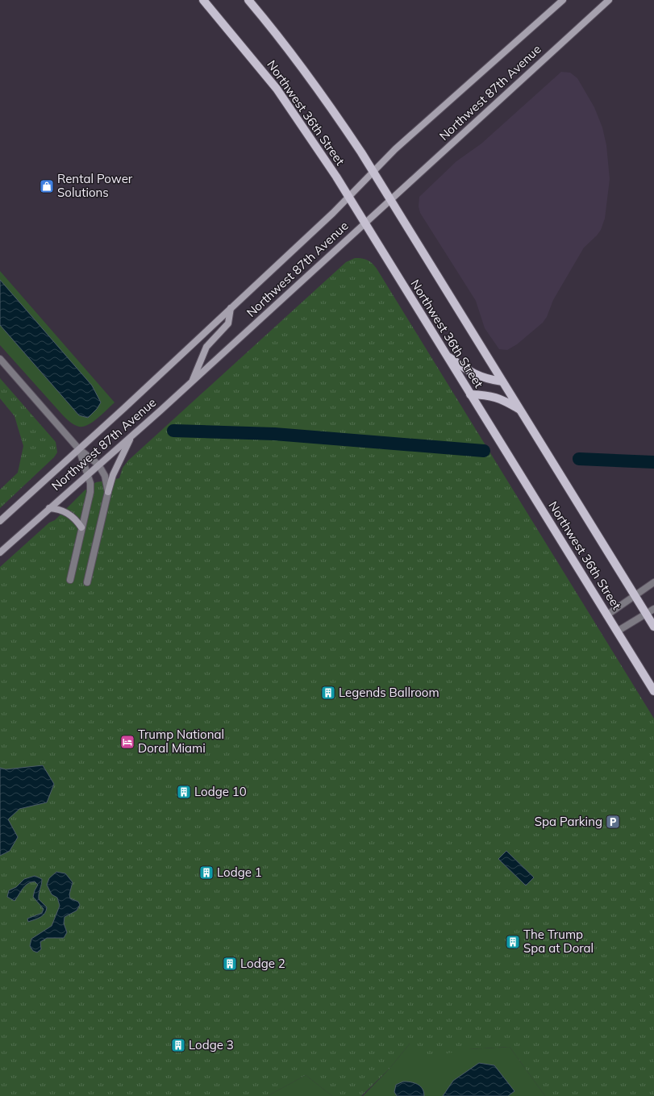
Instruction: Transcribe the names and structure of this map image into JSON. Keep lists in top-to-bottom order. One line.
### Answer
{"streets":{"main road":["Northwest 87th Avenue","Northwest 36th Street"]},"crossings":[["Northwest 87th Avenue","Northwest 36th Street"]],"places":{"shop":["Rental Power Solutions"],"building":["Legends Ballroom","Lodge 10","Lodge 1","The Trump Spa at Doral","Lodge 2","Lodge 3"],"hotel":["Trump National Doral Miami"],"parking":["Spa Parking"]}}
